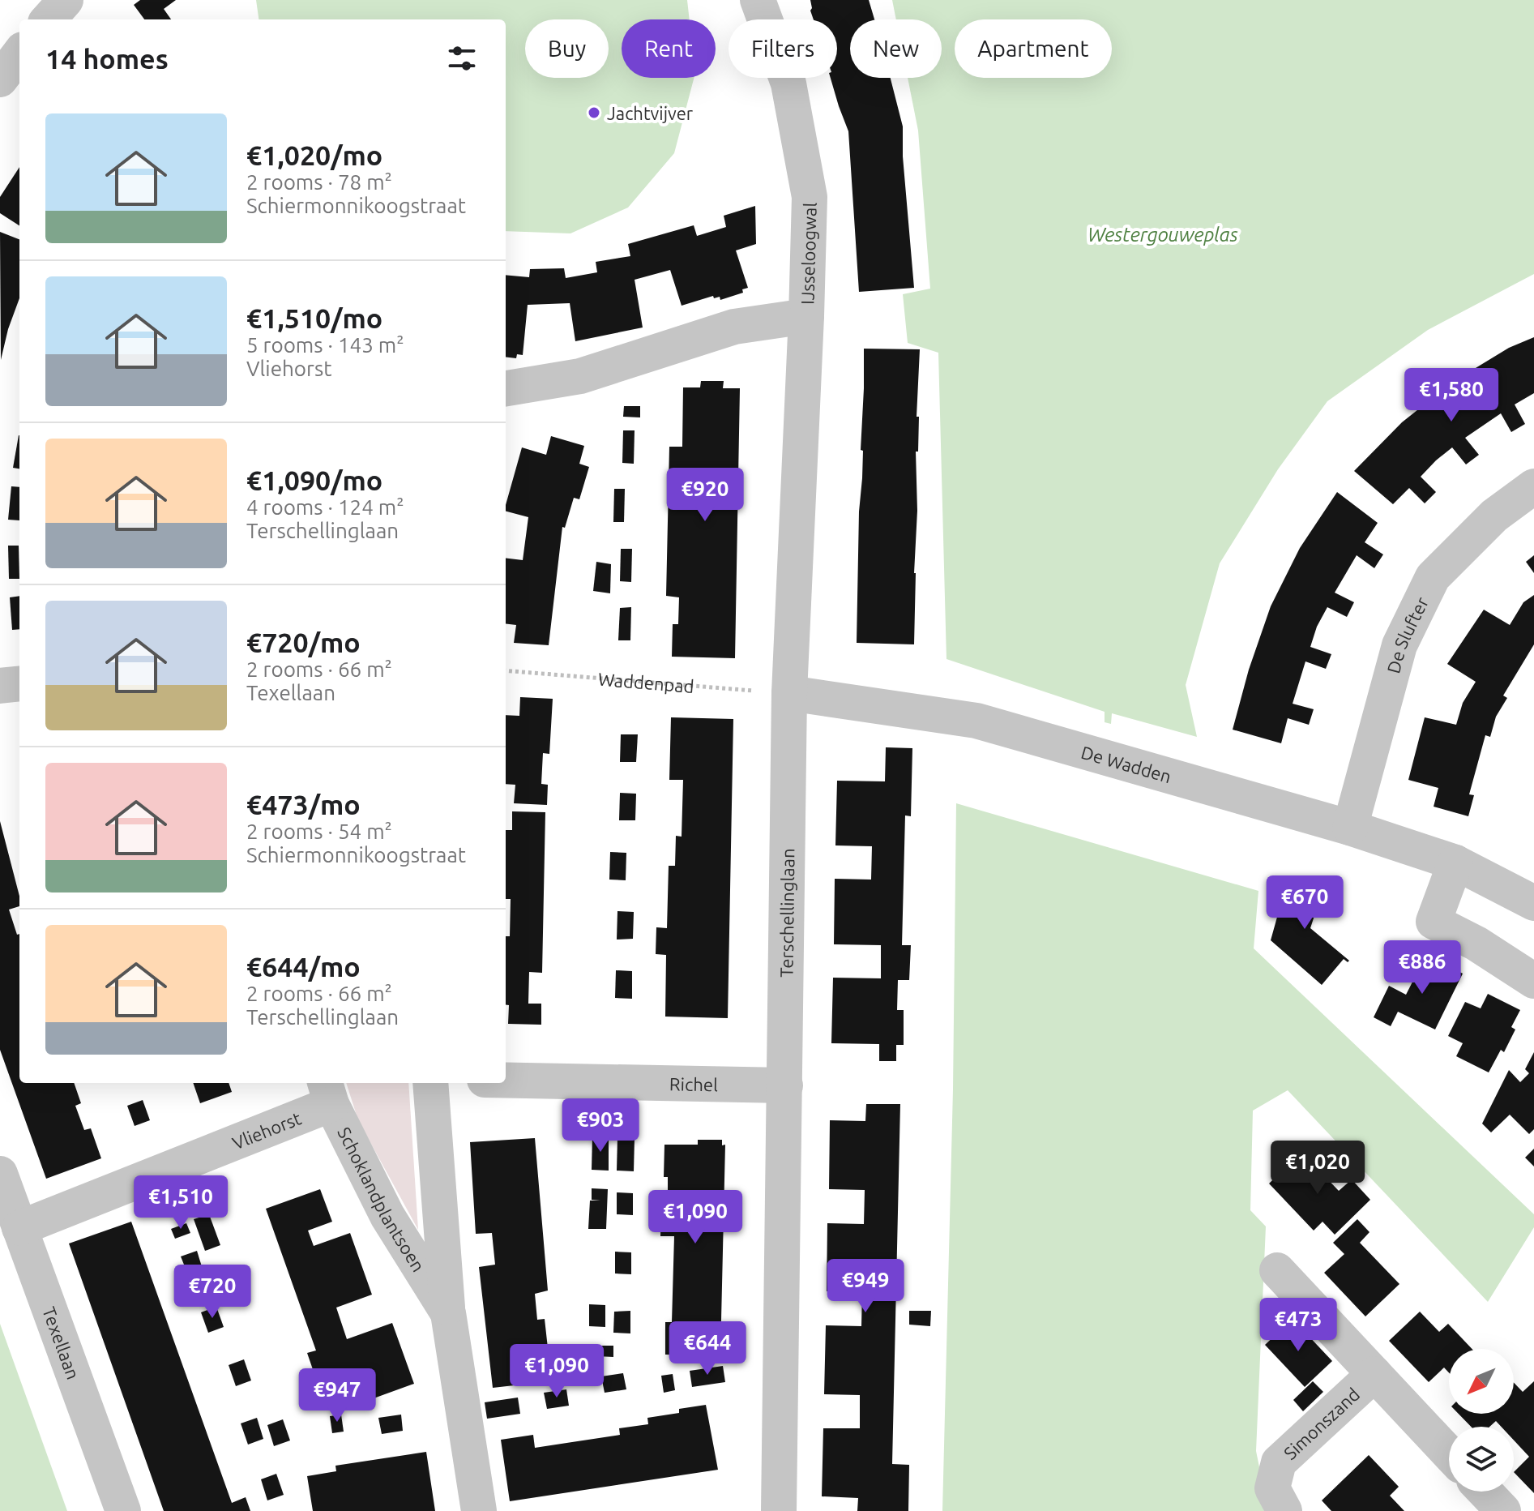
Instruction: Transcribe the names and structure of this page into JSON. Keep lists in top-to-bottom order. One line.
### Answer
{"streets":{"street":["IJsseloogwal","De Slufter","De Wadden","Terschellinglaan","Richel","Vliehorst","Schoklandplantsoen","Texellaan","Simonszand"],"path":["Waddenpad"]},"crossings":[["IJsseloogwal","Terschellinglaan"],["De Slufter","De Wadden"],["Waddenpad","De Wadden"],["Waddenpad","Terschellinglaan"],["De Wadden","Terschellinglaan"],["Terschellinglaan","Richel"],["Vliehorst","Schoklandplantsoen"],["Vliehorst","Texellaan"]],"water":["Westergouweplas"],"places":["Jachtvijver"],"north":"bottom left","page":{"chip":["Buy","Rent","Filters","New","Apartment"],"heading":"14 homes","list":[{"name":"€1,020/mo","note":"2 rooms · 78 m² · Schiermonnikoogstraat"},{"name":"€1,510/mo","note":"5 rooms · 143 m² · Vliehorst"},{"name":"€1,090/mo","note":"4 rooms · 124 m² · Terschellinglaan"},{"name":"€720/mo","note":"2 rooms · 66 m² · Texellaan"},{"name":"€473/mo","note":"2 rooms · 54 m² · Schiermonnikoogstraat"},{"name":"€644/mo","note":"2 rooms · 66 m² · Terschellinglaan"}],"price":["€1,580","€920","€670","€886","€903","€1,020","€1,510","€1,090","€949","€720","€473","€644","€1,090","€947"]}}
